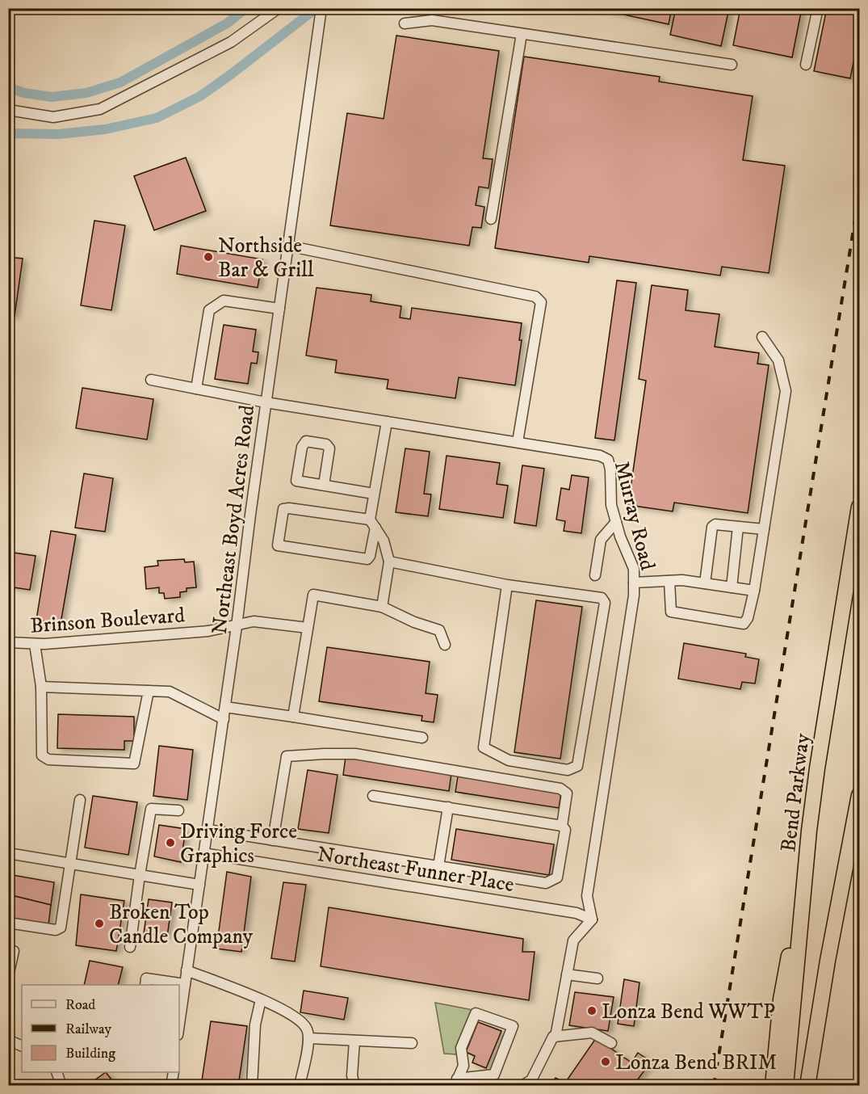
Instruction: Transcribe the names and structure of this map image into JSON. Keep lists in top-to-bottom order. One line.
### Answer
{"streets":{"highway":["Bend Parkway"],"street":["Murray Road","Northeast Boyd Acres Road","Brinson Boulevard","Northeast Funner Place"]},"crossings":[["Murray Road","Northeast Boyd Acres Road"],["Murray Road","Northeast Funner Place"],["Northeast Boyd Acres Road","Brinson Boulevard"],["Northeast Boyd Acres Road","Northeast Funner Place"]],"places":["Northside Bar & Grill","Driving Force Graphics","Broken Top Candle Company","Lonza Bend WWTP","Lonza Bend BRIM"],"legend":["Road","Railway","Building"]}
